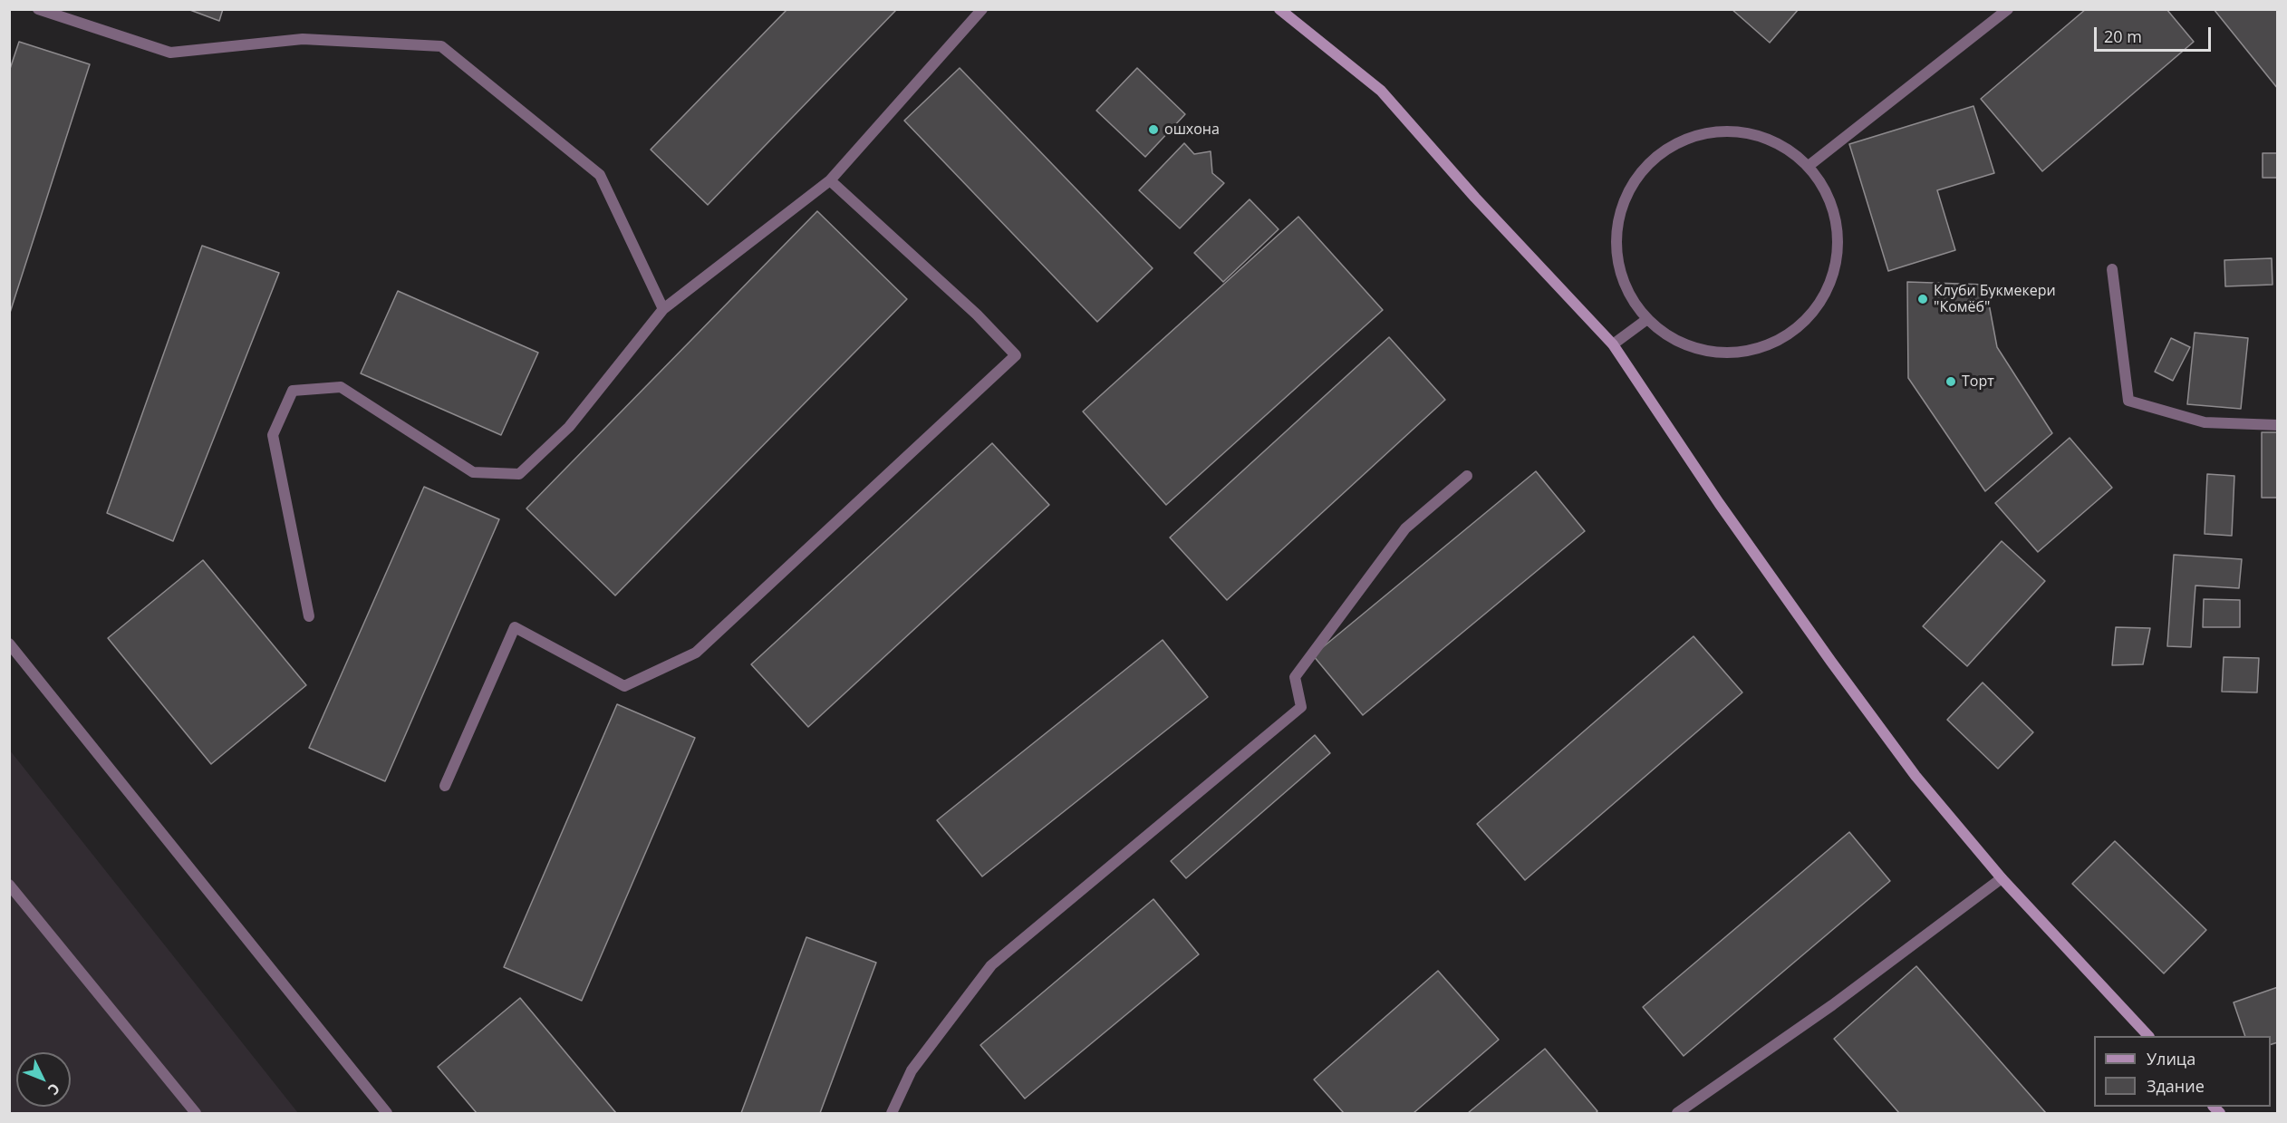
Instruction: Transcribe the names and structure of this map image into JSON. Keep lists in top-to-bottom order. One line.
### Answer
{"places":["ошхона","Клуби Букмекери \"Комёб\"","Торт"],"legend":["Улица","Здание"],"scale_bar":"20 m","north":"bottom right"}
